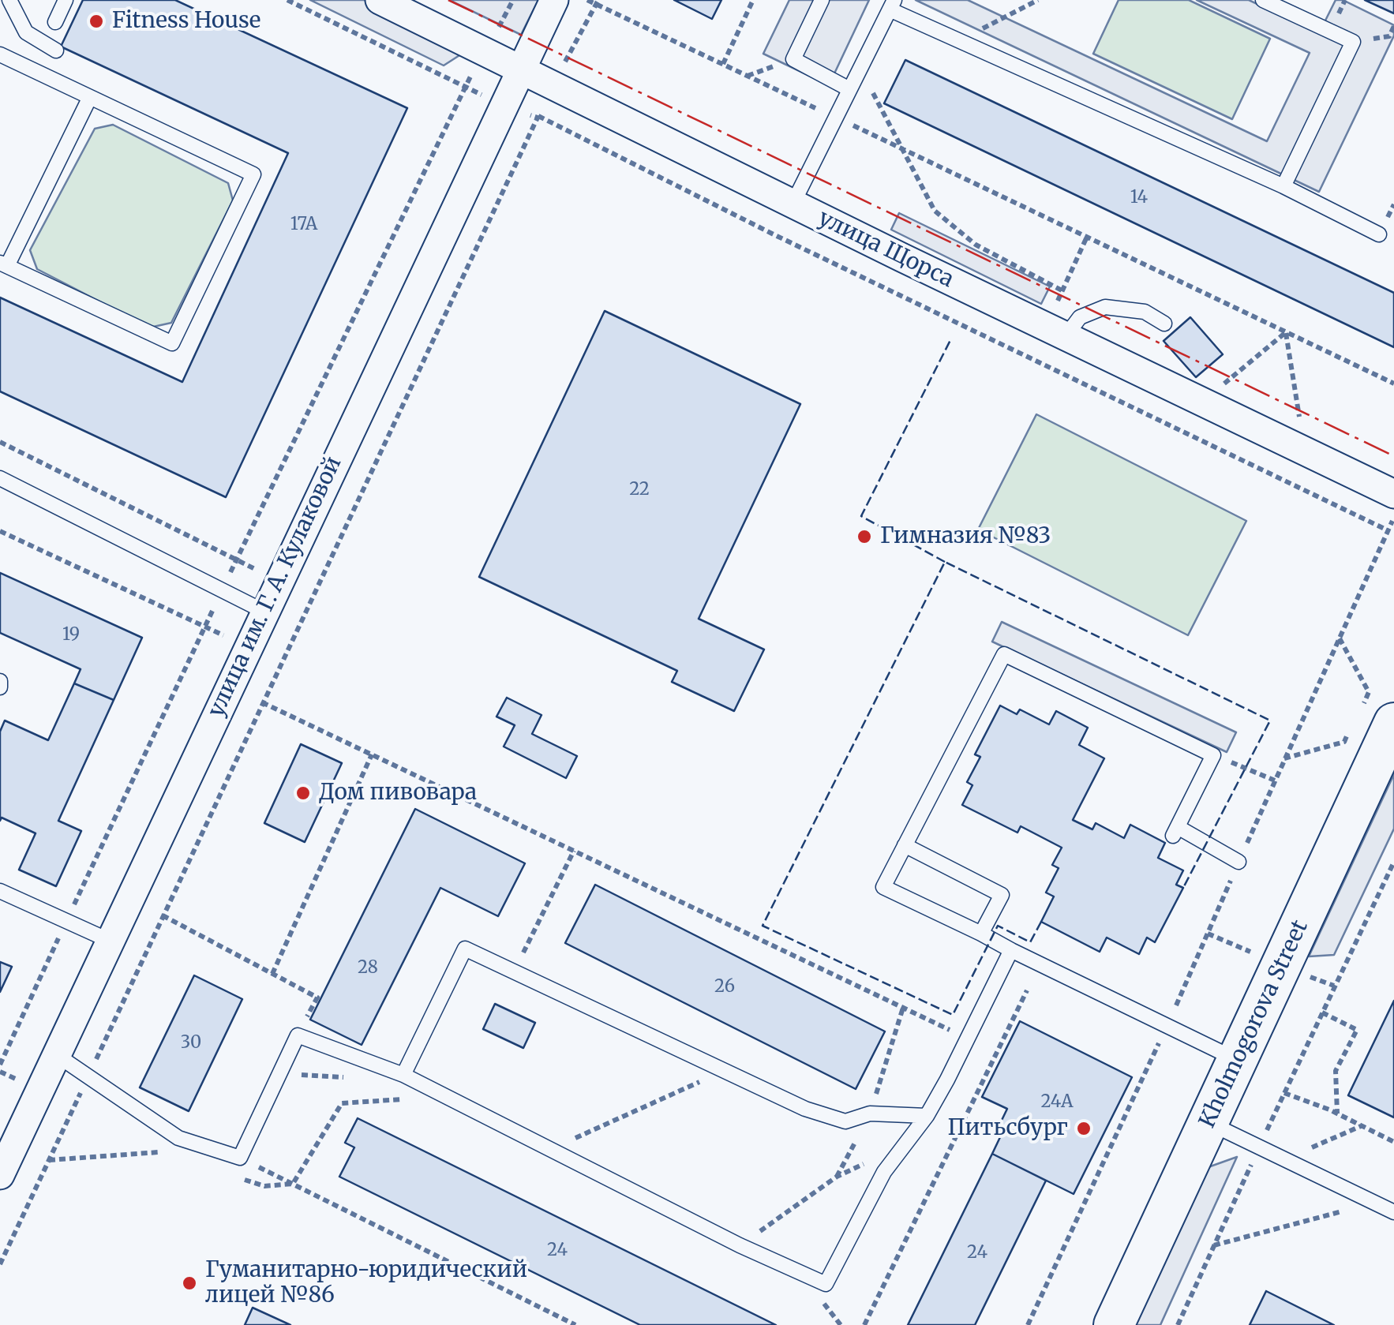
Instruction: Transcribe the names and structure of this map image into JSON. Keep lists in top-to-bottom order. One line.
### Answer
{"streets":{"main road":["Kholmogorova Street"],"street":["улица Щорса","улица им. Г. А. Кулаковой"]},"crossings":[["улица Щорса","улица им. Г. А. Кулаковой"]],"places":["Fitness House","Гимназия №83","Дом пивовара","Питьсбург","Гуманитарно-юридический лицей №86"],"house_numbers":["14","17А","22","19","28","26","30","24А","24","24"]}
